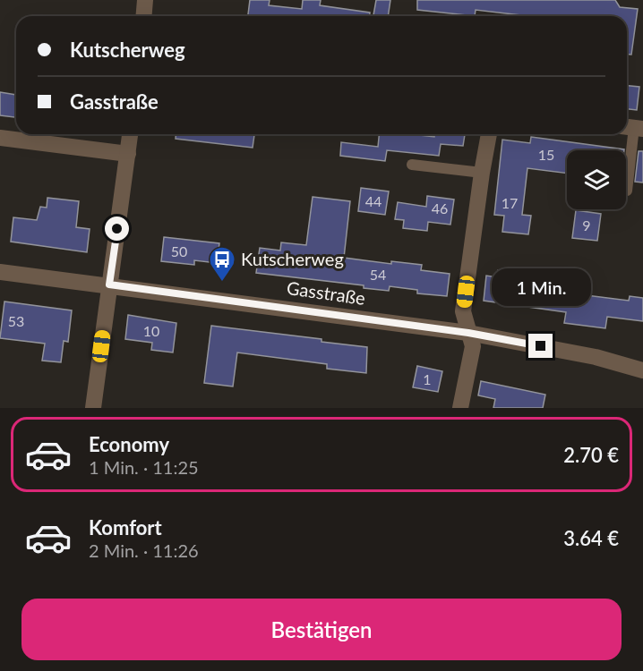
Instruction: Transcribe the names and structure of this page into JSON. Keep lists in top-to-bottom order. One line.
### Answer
{"streets":{"street":["Gasstraße"]},"places":{"bus stop":["Kutscherweg"]},"house_numbers":["15","44","17","46","9","50","54","53","10","1"],"page":{"banner":["Kutscherweg","Gasstraße"],"bubble":"1 Min.","list":[{"name":"Economy","note":"1 Min. · 11:25","value":"2.70 €"},{"name":"Komfort","note":"2 Min. · 11:26","value":"3.64 €"}],"buttons":"Bestätigen"}}
